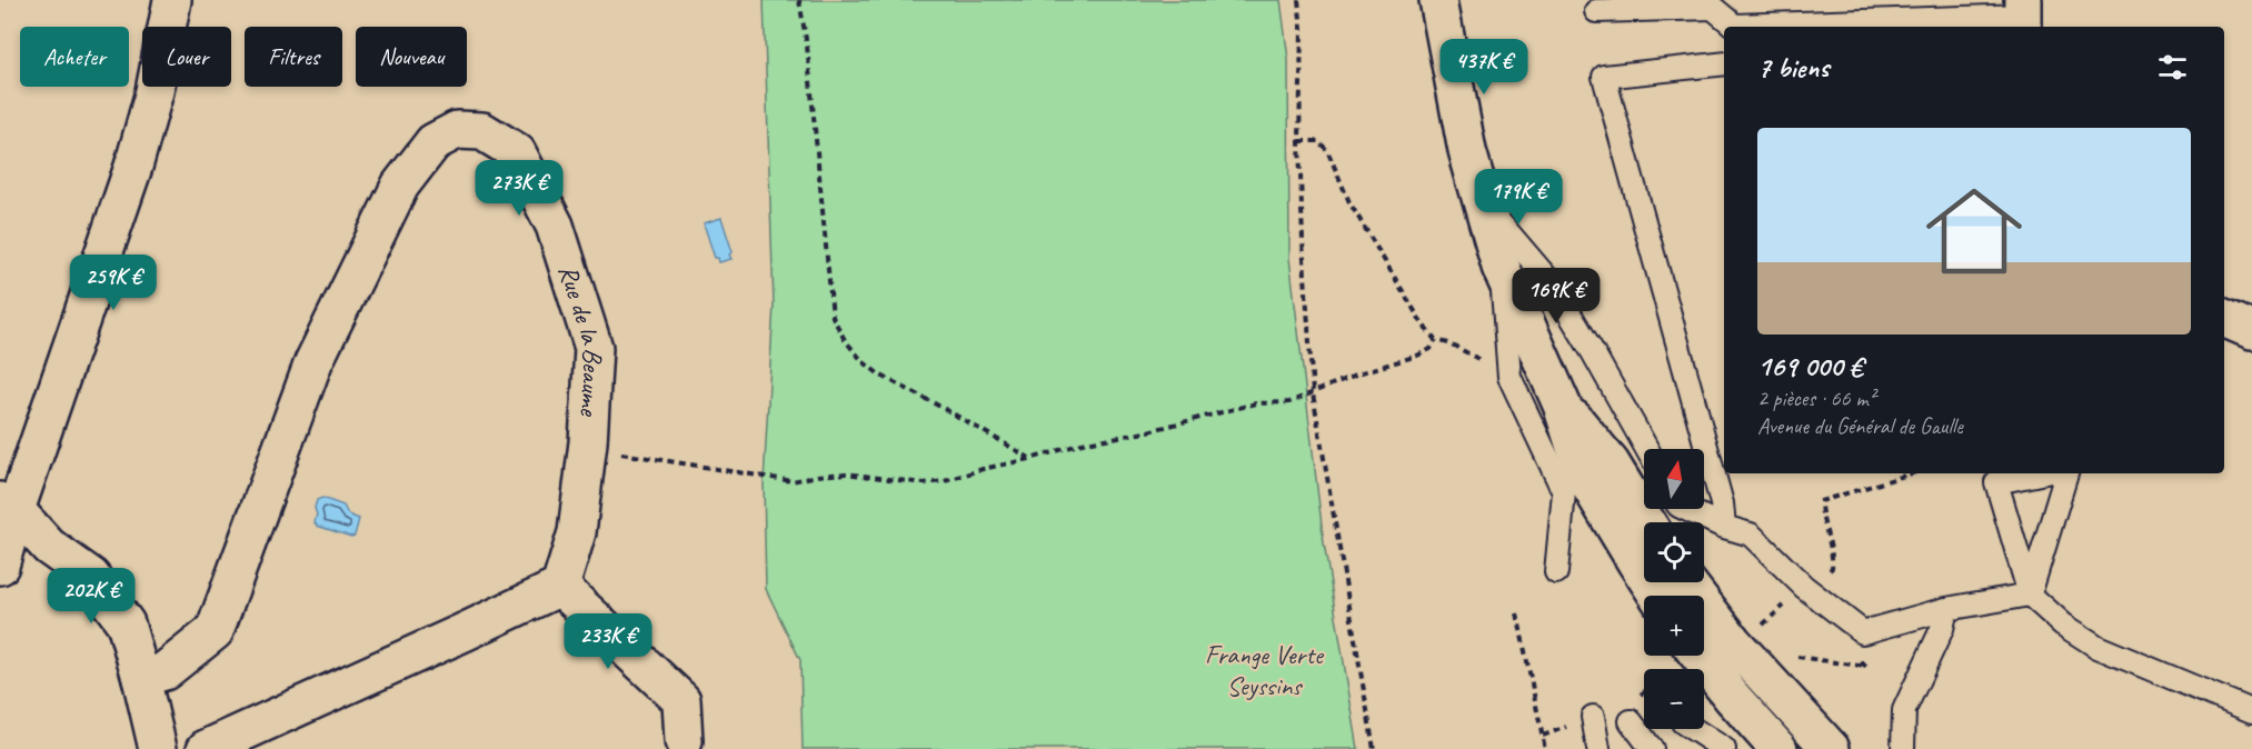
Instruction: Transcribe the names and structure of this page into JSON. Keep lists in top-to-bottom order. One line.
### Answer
{"streets":{"street":["Rue de la Beaume"]},"parks":["Frange Verte Seyssins"],"north":"top","page":{"chip":["Acheter","Louer","Filtres","Nouveau"],"heading":"7 biens","price":["437K €","273K €","179K €","259K €","169K €","202K €","233K €"],"list":[{"name":"169 000 €","note":"2 pièces · 66 m² · Avenue du Général de Gaulle"}],"map_buttons":["+","−"]}}
